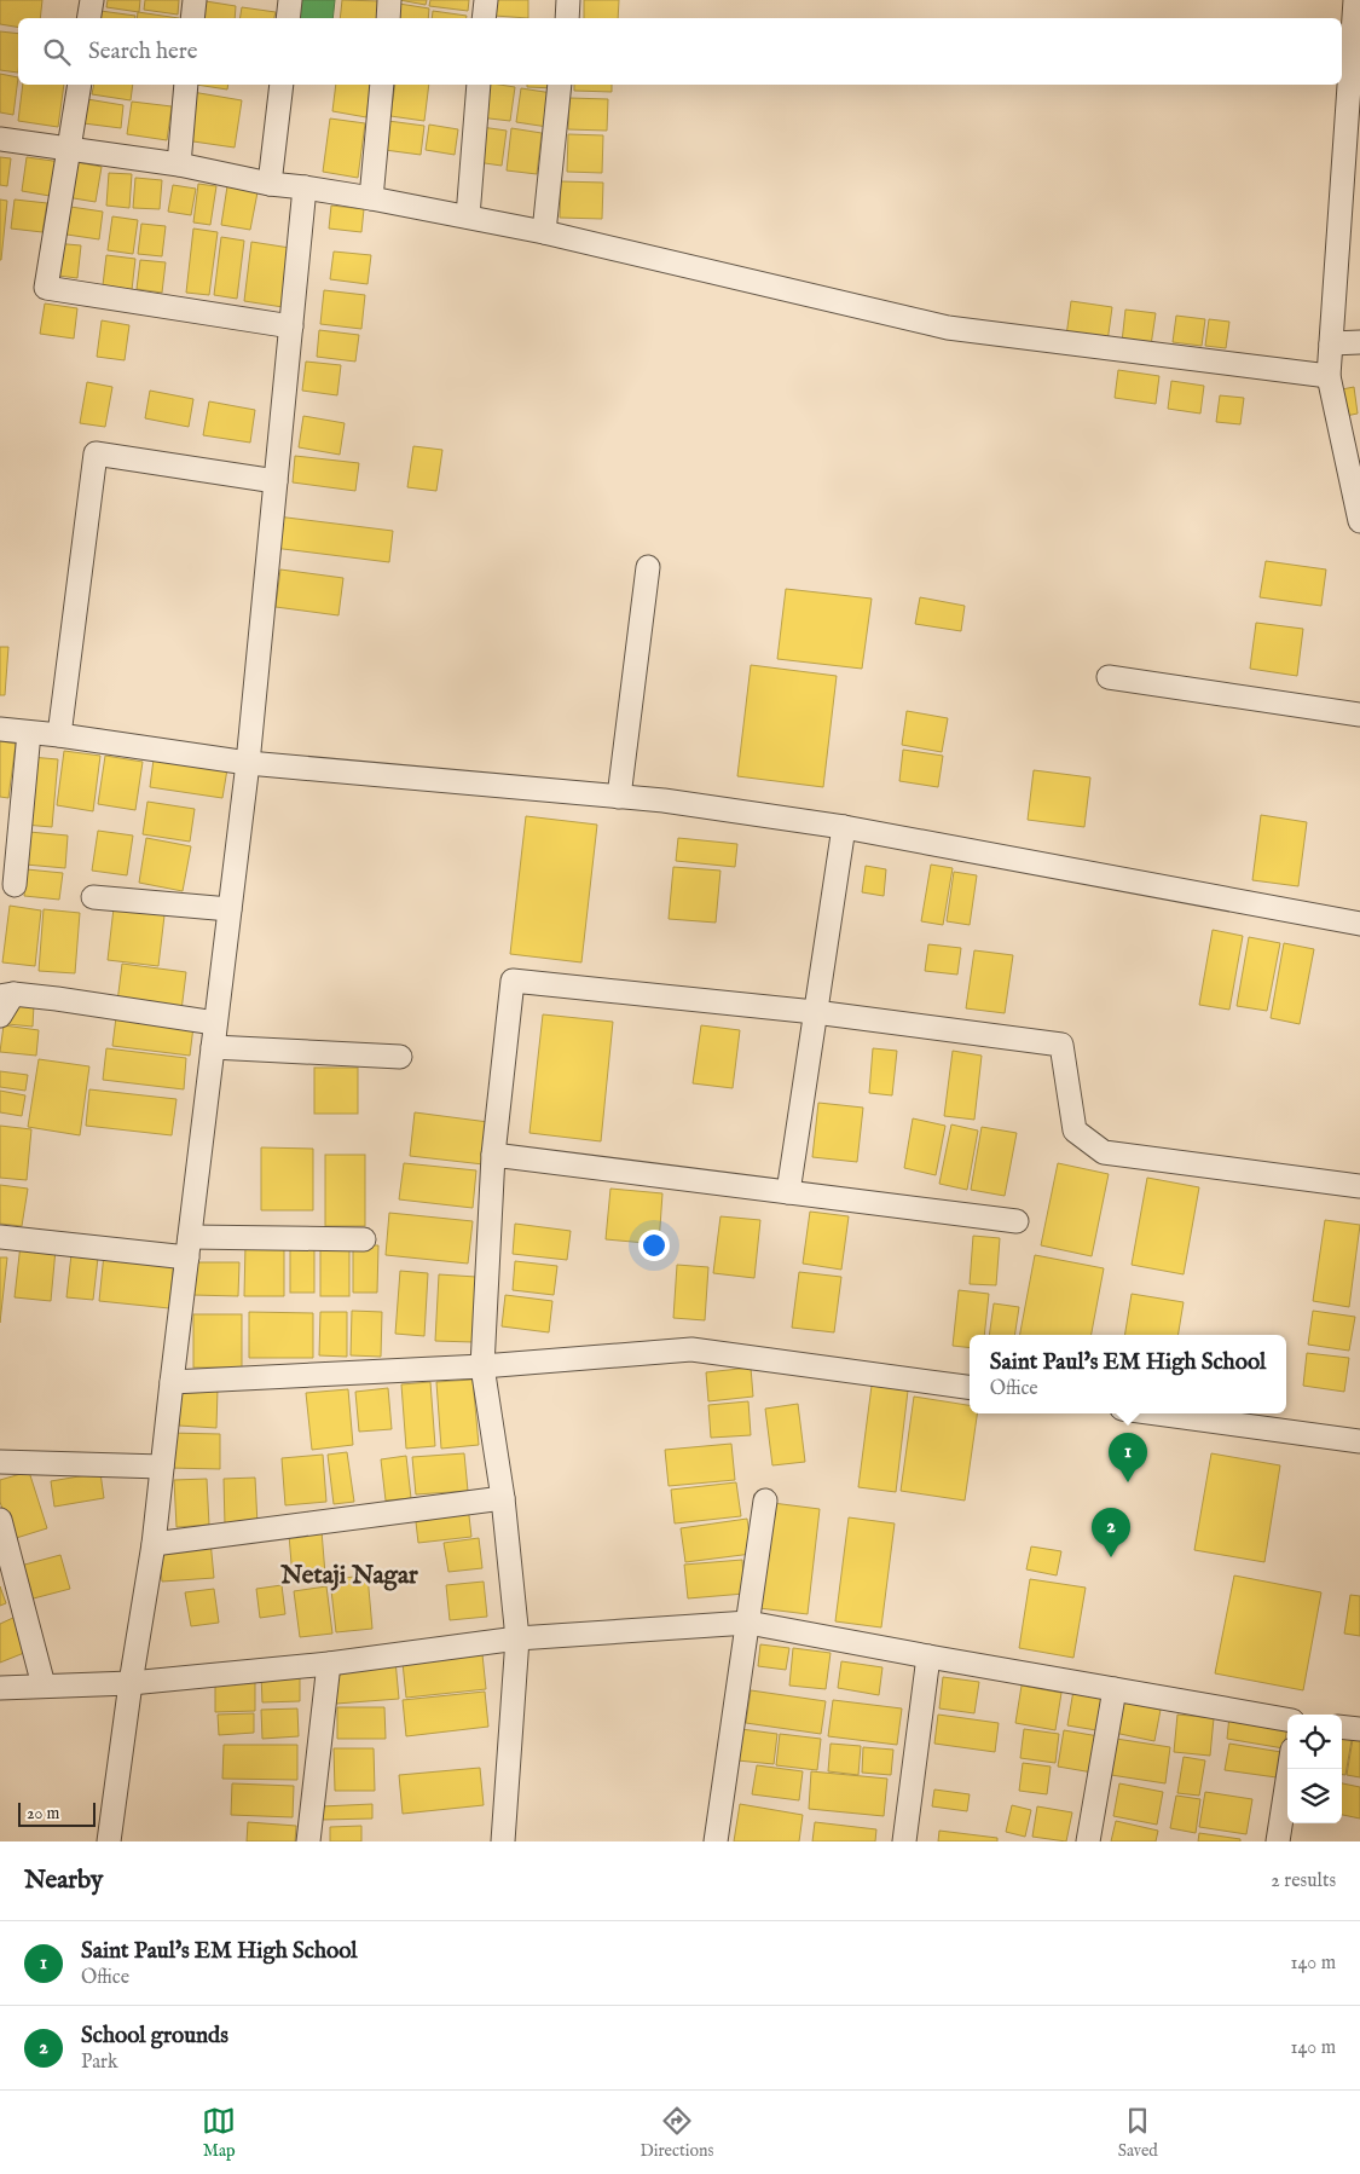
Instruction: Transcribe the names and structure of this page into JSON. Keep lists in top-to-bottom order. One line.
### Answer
{"districts":["Netaji Nagar"],"scale_bar":"20 m","page":{"search":"Search here","popup":["Saint Paul's EM High School","Office"],"pins":["1","2"],"scale":"20 m","heading":["Nearby","2 results"],"list":[{"mark":"1","name":"Saint Paul's EM High School","note":"Office","value":"140 m"},{"mark":"2","name":"School grounds","note":"Park","value":"140 m"}],"nav":["Map","Directions","Saved"]}}
